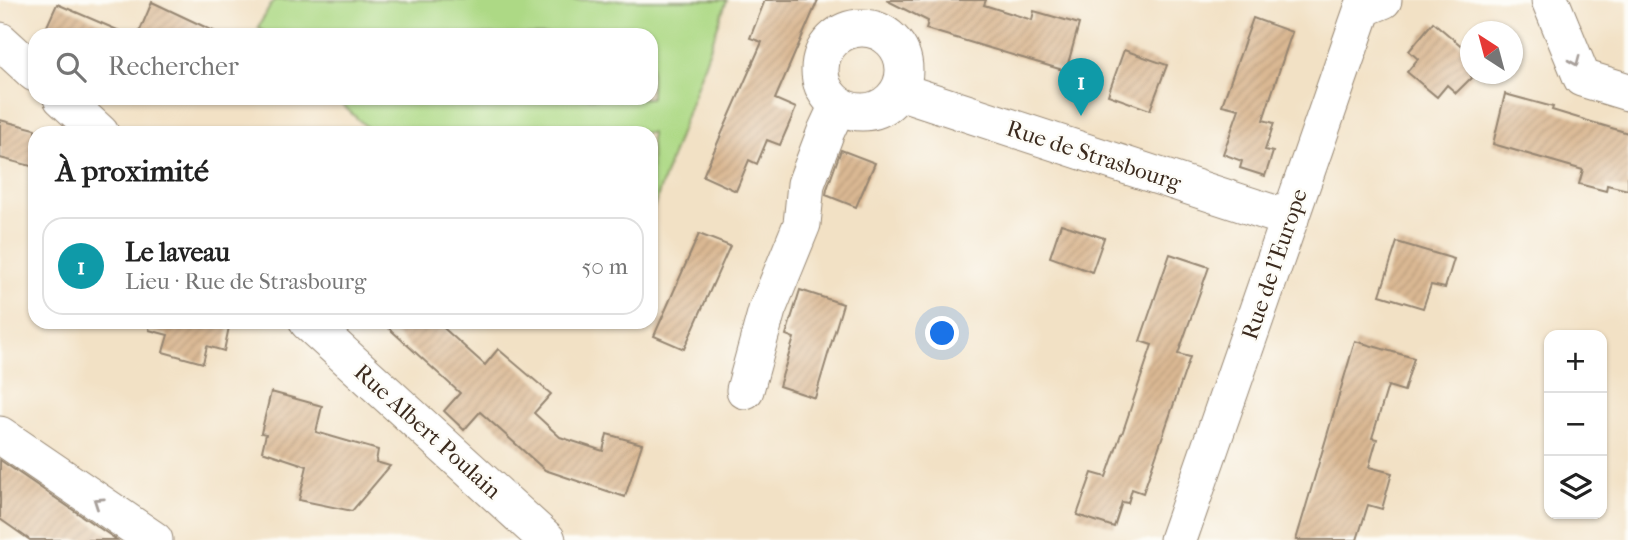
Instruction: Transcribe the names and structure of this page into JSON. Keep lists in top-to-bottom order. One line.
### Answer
{"streets":{"street":["Rue de Strasbourg","Rue de l'Europe","Rue Albert Poulain"]},"crossings":[["Rue de Strasbourg","Rue de l'Europe"]],"north":"top left","page":{"search":"Rechercher","pins":"1","heading":"À proximité","list":[{"mark":"1","name":"Le laveau","note":"Lieu · Rue de Strasbourg","value":"50 m"}],"map_buttons":["+","−"]}}
